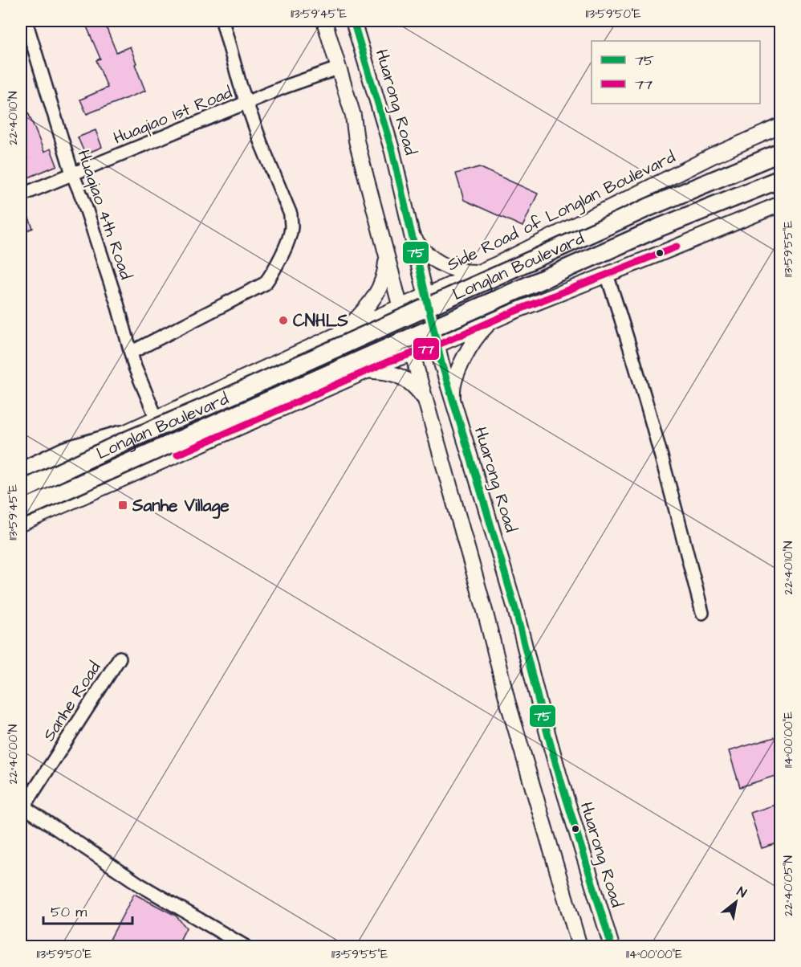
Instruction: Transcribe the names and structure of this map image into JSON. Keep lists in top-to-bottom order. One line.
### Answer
{"streets":{"highway":["Longlan Boulevard"],"main road":["Huarong Road","Side Road of Longlan Boulevard"],"street":["Huaqiao 1st Road","Huaqiao 4th Road","Sanhe Road"]},"crossings":[["Huarong Road","Side Road of Longlan Boulevard"],["Huaqiao 1st Road","Huaqiao 4th Road"],["Side Road of Longlan Boulevard","Huaqiao 4th Road"],["Side Road of Longlan Boulevard","Longlan Boulevard"]],"places":{"other":["CNHLS"],"transit":["Sanhe Village"]},"lines":["transit line 75","transit line 77"],"legend":["75","77"],"scale_bar":"50 m","north":"top right","coordinates":["113°59'45\"E","113°59'50\"E","22°40'10\"N","113°59'55\"E","114°00'00\"E","22°40'00\"N","22°40'05\"N"]}
